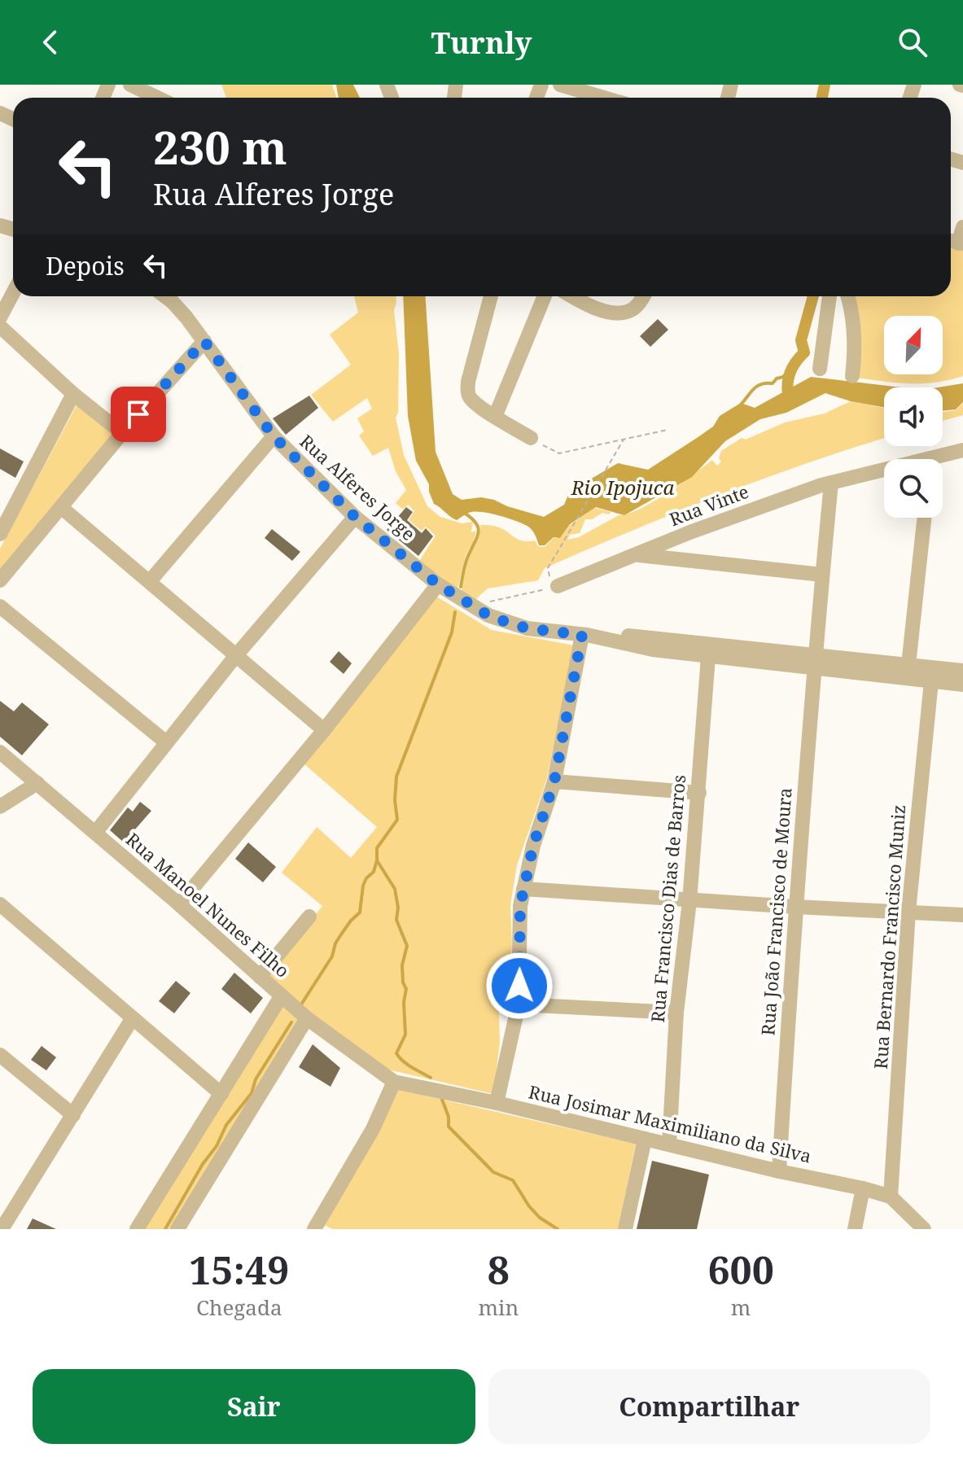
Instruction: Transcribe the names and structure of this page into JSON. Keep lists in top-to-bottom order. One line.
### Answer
{"streets":{"street":["Rua Alferes Jorge","Rua Vinte","Rua Francisco Dias de Barros","Rua Manoel Nunes Filho","Rua João Francisco de Moura","Rua Bernardo Francisco Muniz","Rua Josimar Maximiliano da Silva"]},"crossings":[["Rua Vinte","Rua João Francisco de Moura"],["Rua Francisco Dias de Barros","Rua Josimar Maximiliano da Silva"],["Rua Manoel Nunes Filho","Rua Josimar Maximiliano da Silva"],["Rua João Francisco de Moura","Rua Josimar Maximiliano da Silva"],["Rua Bernardo Francisco Muniz","Rua Josimar Maximiliano da Silva"]],"water":["Rio Ipojuca"],"north":"top right","page":{"header":"Turnly","turn":["230 m","Rua Alferes Jorge"],"then":"Depois","eta":["15:49","Chegada","8","min","600","m"],"buttons":["Sair","Compartilhar"]}}
